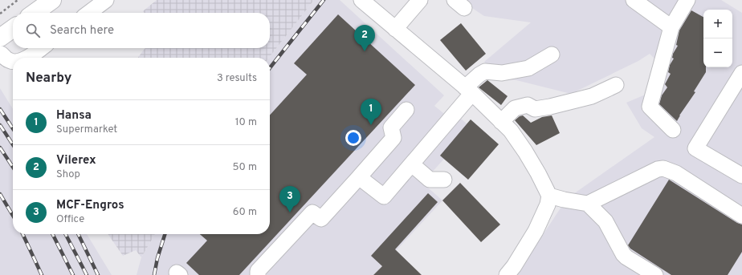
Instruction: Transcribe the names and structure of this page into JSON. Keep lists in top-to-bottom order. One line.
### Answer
{"page":{"map_buttons":["+","−"],"search":"Search here","pins":["2","1","3"],"heading":["Nearby","3 results"],"list":[{"mark":"1","name":"Hansa","note":"Supermarket","value":"10 m"},{"mark":"2","name":"Vilerex","note":"Shop","value":"50 m"},{"mark":"3","name":"MCF-Engros","note":"Office","value":"60 m"}]}}
